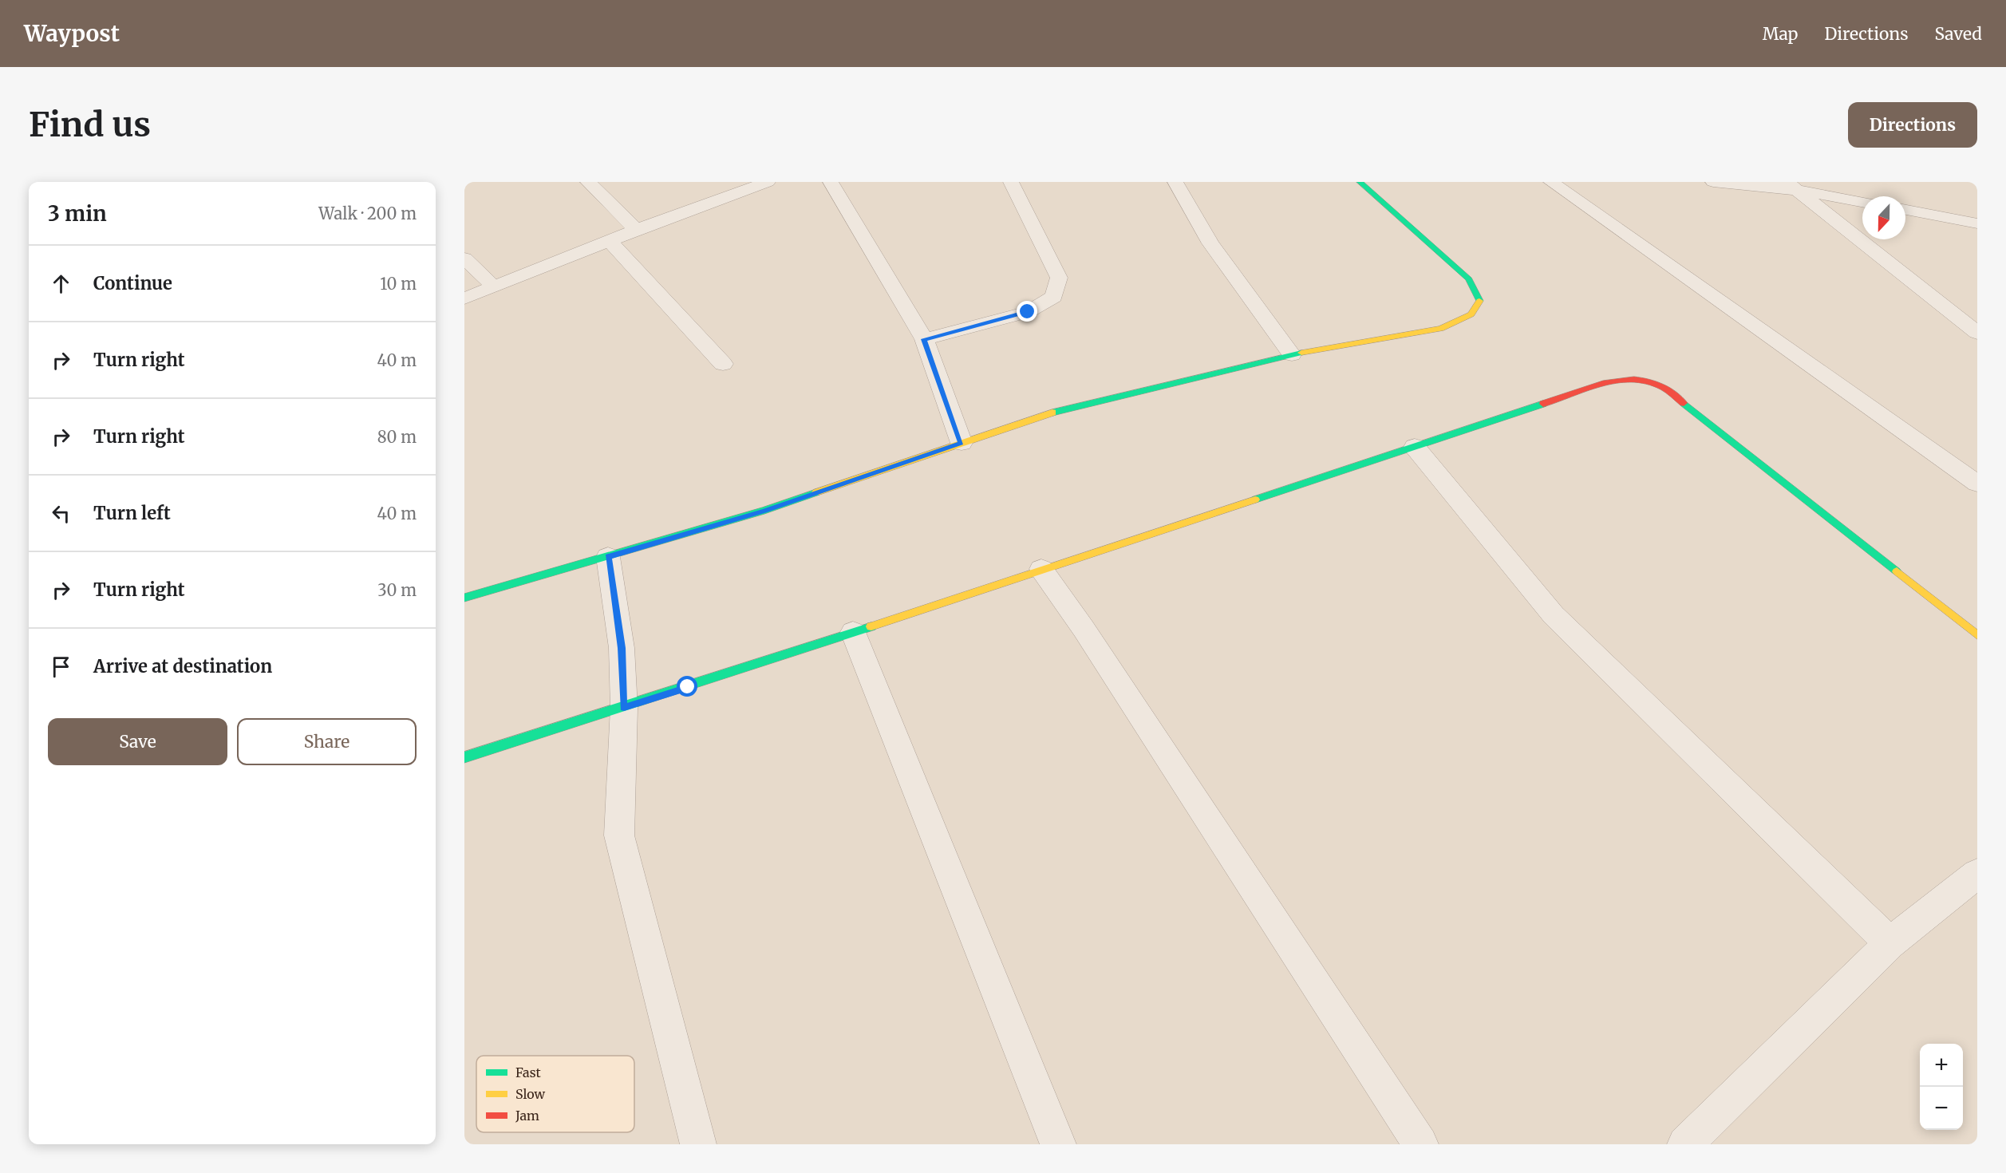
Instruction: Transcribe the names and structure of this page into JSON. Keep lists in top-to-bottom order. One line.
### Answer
{"legend":["Fast","Slow","Jam"],"north":"bottom","page":{"header":"Waypost","nav":["Map","Directions","Saved"],"buttons":["Directions",["Save","Share"]],"title":"Find us","heading":["3 min","Walk · 200 m"],"list":[["Continue","10 m"],["Turn right","40 m"],["Turn right","80 m"],["Turn left","40 m"],["Turn right","30 m"],"Arrive at destination"],"map_buttons":["+","−"]}}
